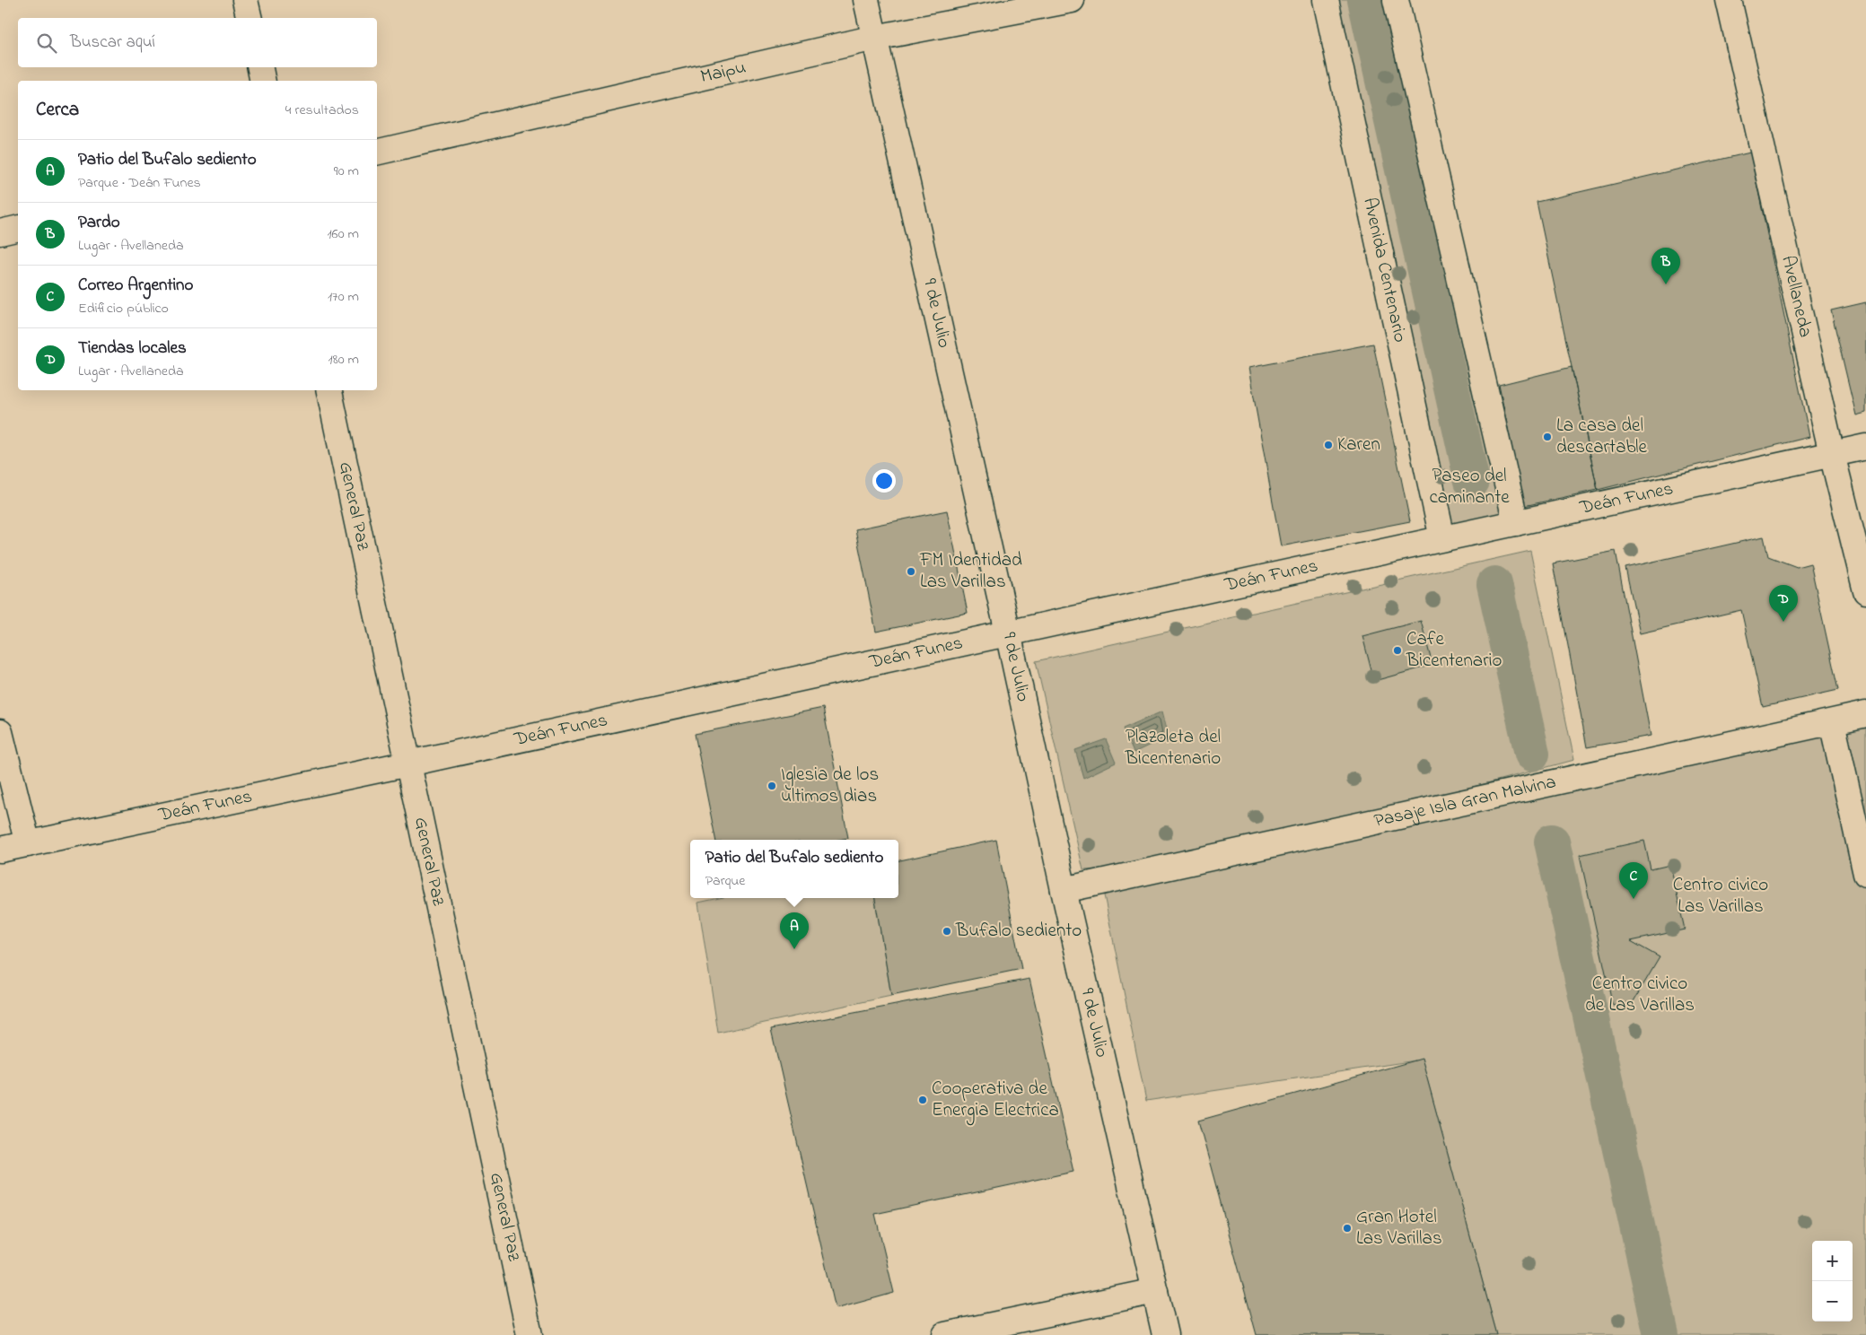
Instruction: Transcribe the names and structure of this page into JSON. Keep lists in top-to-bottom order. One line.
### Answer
{"streets":{"street":["Maipu","Avenida Centenario","Avellaneda","9 de Julio","Deán Funes","General Paz","Pasaje Isla Gran Malvina"]},"crossings":[["Maipu","9 de Julio"],["Avenida Centenario","Deán Funes"],["Avellaneda","Deán Funes"],["9 de Julio","Deán Funes"],["9 de Julio","Pasaje Isla Gran Malvina"],["Deán Funes","General Paz"]],"parks":["Paseo del caminante","Plazoleta del Bicentenario","Centro civico Las Varillas","Centro civico de Las Varillas"],"places":["La casa del descartable","Karen","FM Identidad Las Varillas","Cafe Bicentenario","Iglesia de los ultimos dias","Bufalo sediento","Cooperativa de Energia Electrica","Gran Hotel Las Varillas"],"page":{"search":"Buscar aquí","heading":["Cerca","4 resultados"],"list":[{"mark":"A","name":"Patio del Bufalo sediento","note":"Parque · Deán Funes","value":"90 m"},{"mark":"B","name":"Pardo","note":"Lugar · Avellaneda","value":"160 m"},{"mark":"C","name":"Correo Argentino","note":"Edificio público","value":"170 m"},{"mark":"D","name":"Tiendas locales","note":"Lugar · Avellaneda","value":"180 m"}],"pins":["B","D","C","A"],"popup":["Patio del Bufalo sediento","Parque"],"map_buttons":["+","−"]}}
